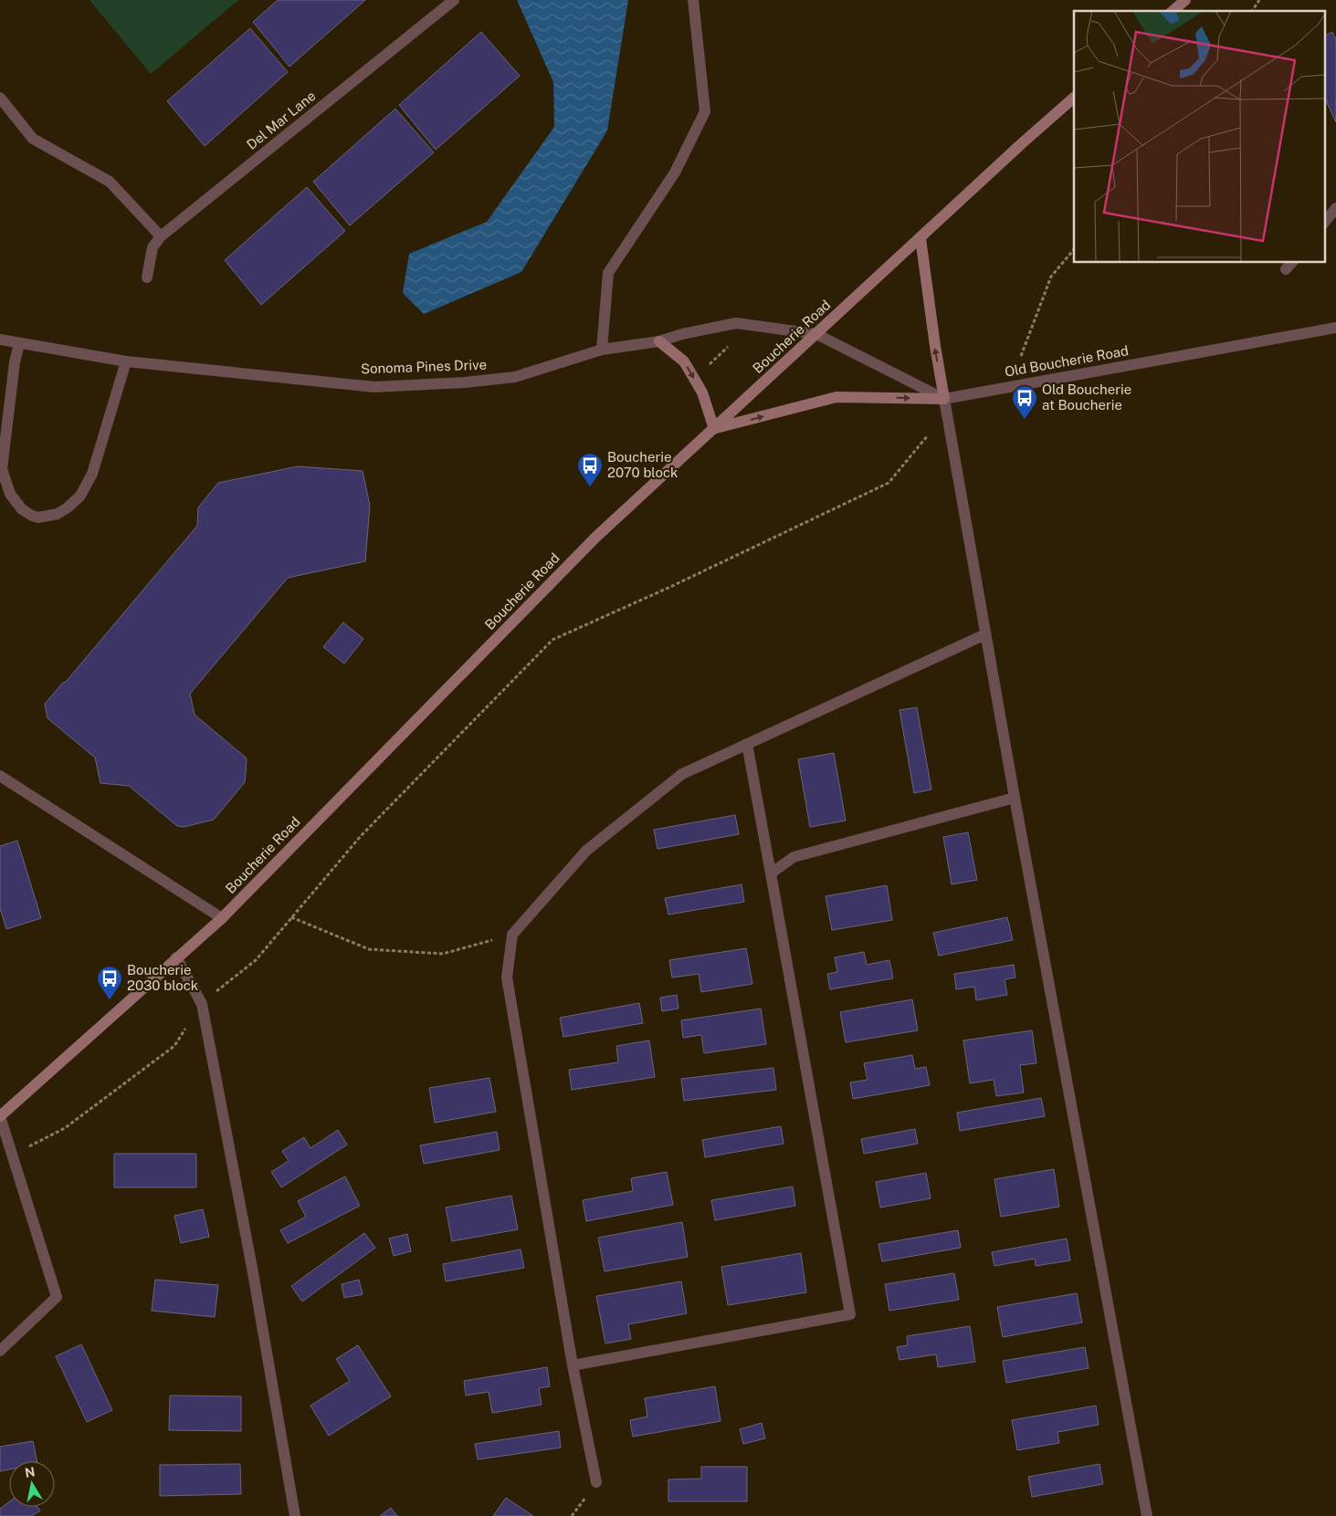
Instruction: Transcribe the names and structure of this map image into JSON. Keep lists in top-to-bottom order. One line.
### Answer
{"streets":{"main road":["Boucherie Road"],"street":["Del Mar Lane","Old Boucherie Road","Sonoma Pines Drive"]},"crossings":[["Boucherie Road","Sonoma Pines Drive"]],"places":{"bus stop":["Old Boucherie at Boucherie","Boucherie 2070 block","Boucherie 2030 block"]},"north":"top"}
